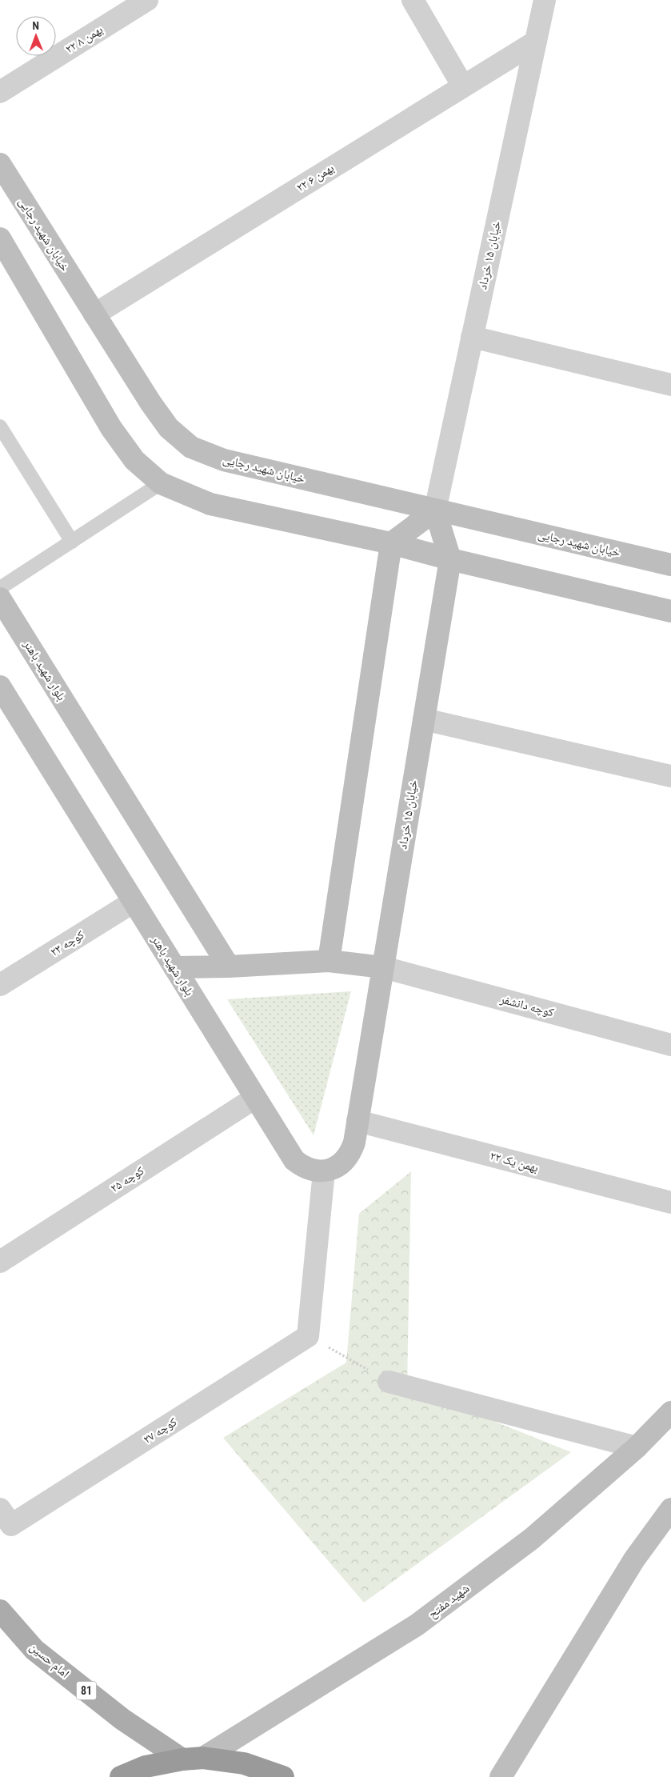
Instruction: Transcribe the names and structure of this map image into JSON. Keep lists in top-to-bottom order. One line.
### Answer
{"streets":{"highway":["81"],"main road":["امام حسین"],"street":["۲۲ بهمن ۸","۲۲ بهمن ۶","خیابان شهید رجایی","خیابان ۱۵ خرداد","بلوار شهید باهنر","کوچه ۲۳","کوچه دانشفر","۲۲ بهمن یک","کوچه ۲۵","کوچه ۲۷","شهید مفتح"]},"crossings":[["۲۲ بهمن ۶","خیابان شهید رجایی"],["۲۲ بهمن ۶","خیابان ۱۵ خرداد"],["خیابان شهید رجایی","خیابان ۱۵ خرداد"],["خیابان ۱۵ خرداد","کوچه دانشفر"],["خیابان ۱۵ خرداد","۲۲ بهمن یک"],["بلوار شهید باهنر","کوچه ۲۳"],["بلوار شهید باهنر","کوچه ۲۵"],["شهید مفتح","امام حسین"],["شهید مفتح","81"],["امام حسین","81"]],"north":"top"}
